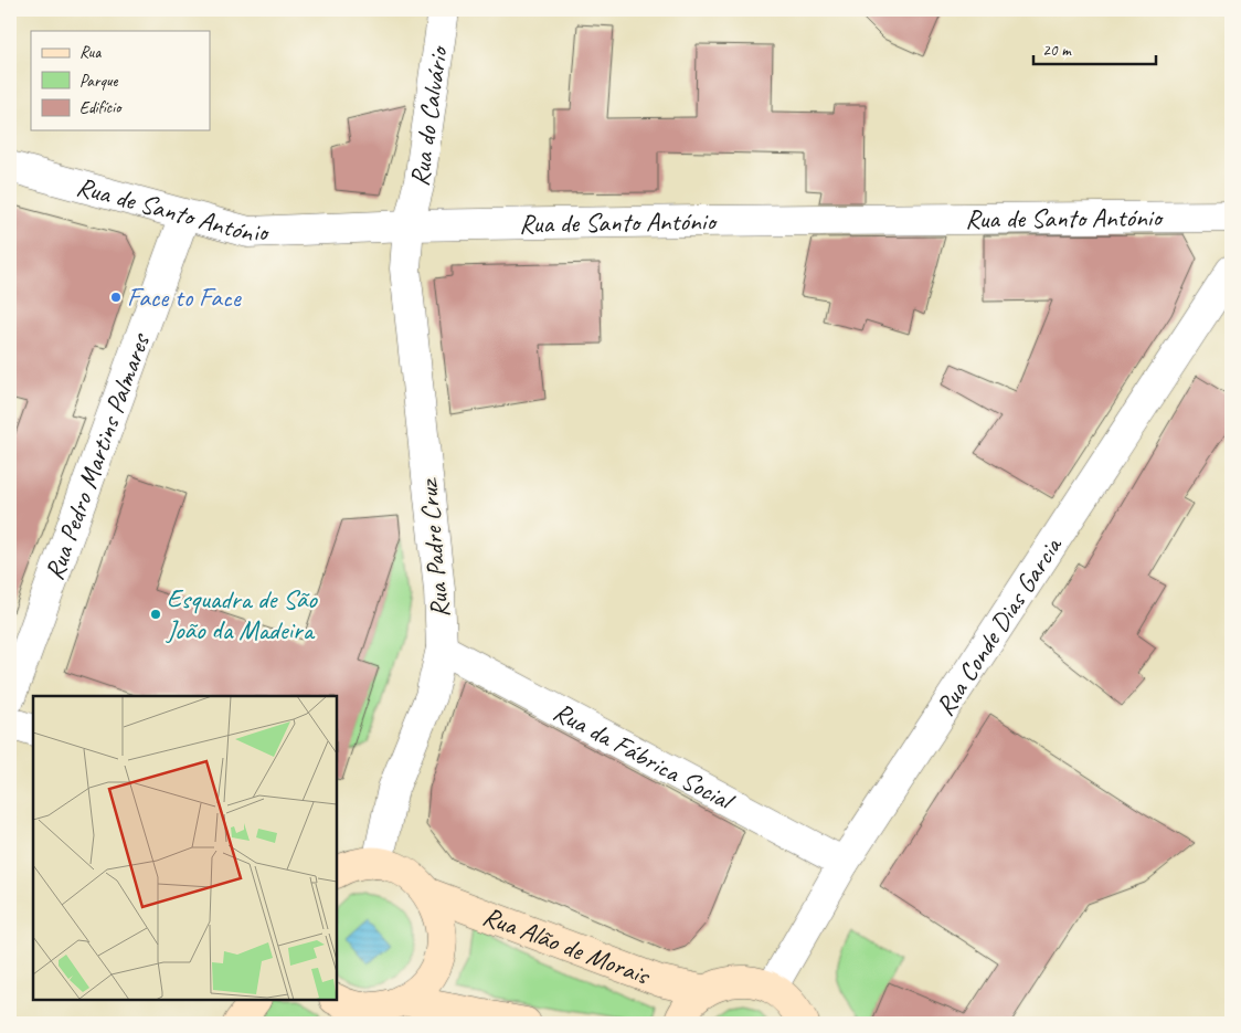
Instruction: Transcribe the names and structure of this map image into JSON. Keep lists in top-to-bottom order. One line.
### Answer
{"streets":{"street":["Rua do Calvário","Rua de Santo António","Rua Pedro Martins Palmares","Rua Padre Cruz","Rua Conde Dias Garcia","Rua da Fábrica Social","Rua Alão de Morais"]},"crossings":[["Rua do Calvário","Rua de Santo António"],["Rua do Calvário","Rua Padre Cruz"],["Rua de Santo António","Rua Pedro Martins Palmares"],["Rua de Santo António","Rua Padre Cruz"],["Rua Padre Cruz","Rua da Fábrica Social"],["Rua Padre Cruz","Rua Alão de Morais"],["Rua Conde Dias Garcia","Rua da Fábrica Social"]],"places":["Face to Face","Esquadra de São João da Madeira"],"legend":["Rua","Parque","Edifício"],"scale_bar":"20 m"}
